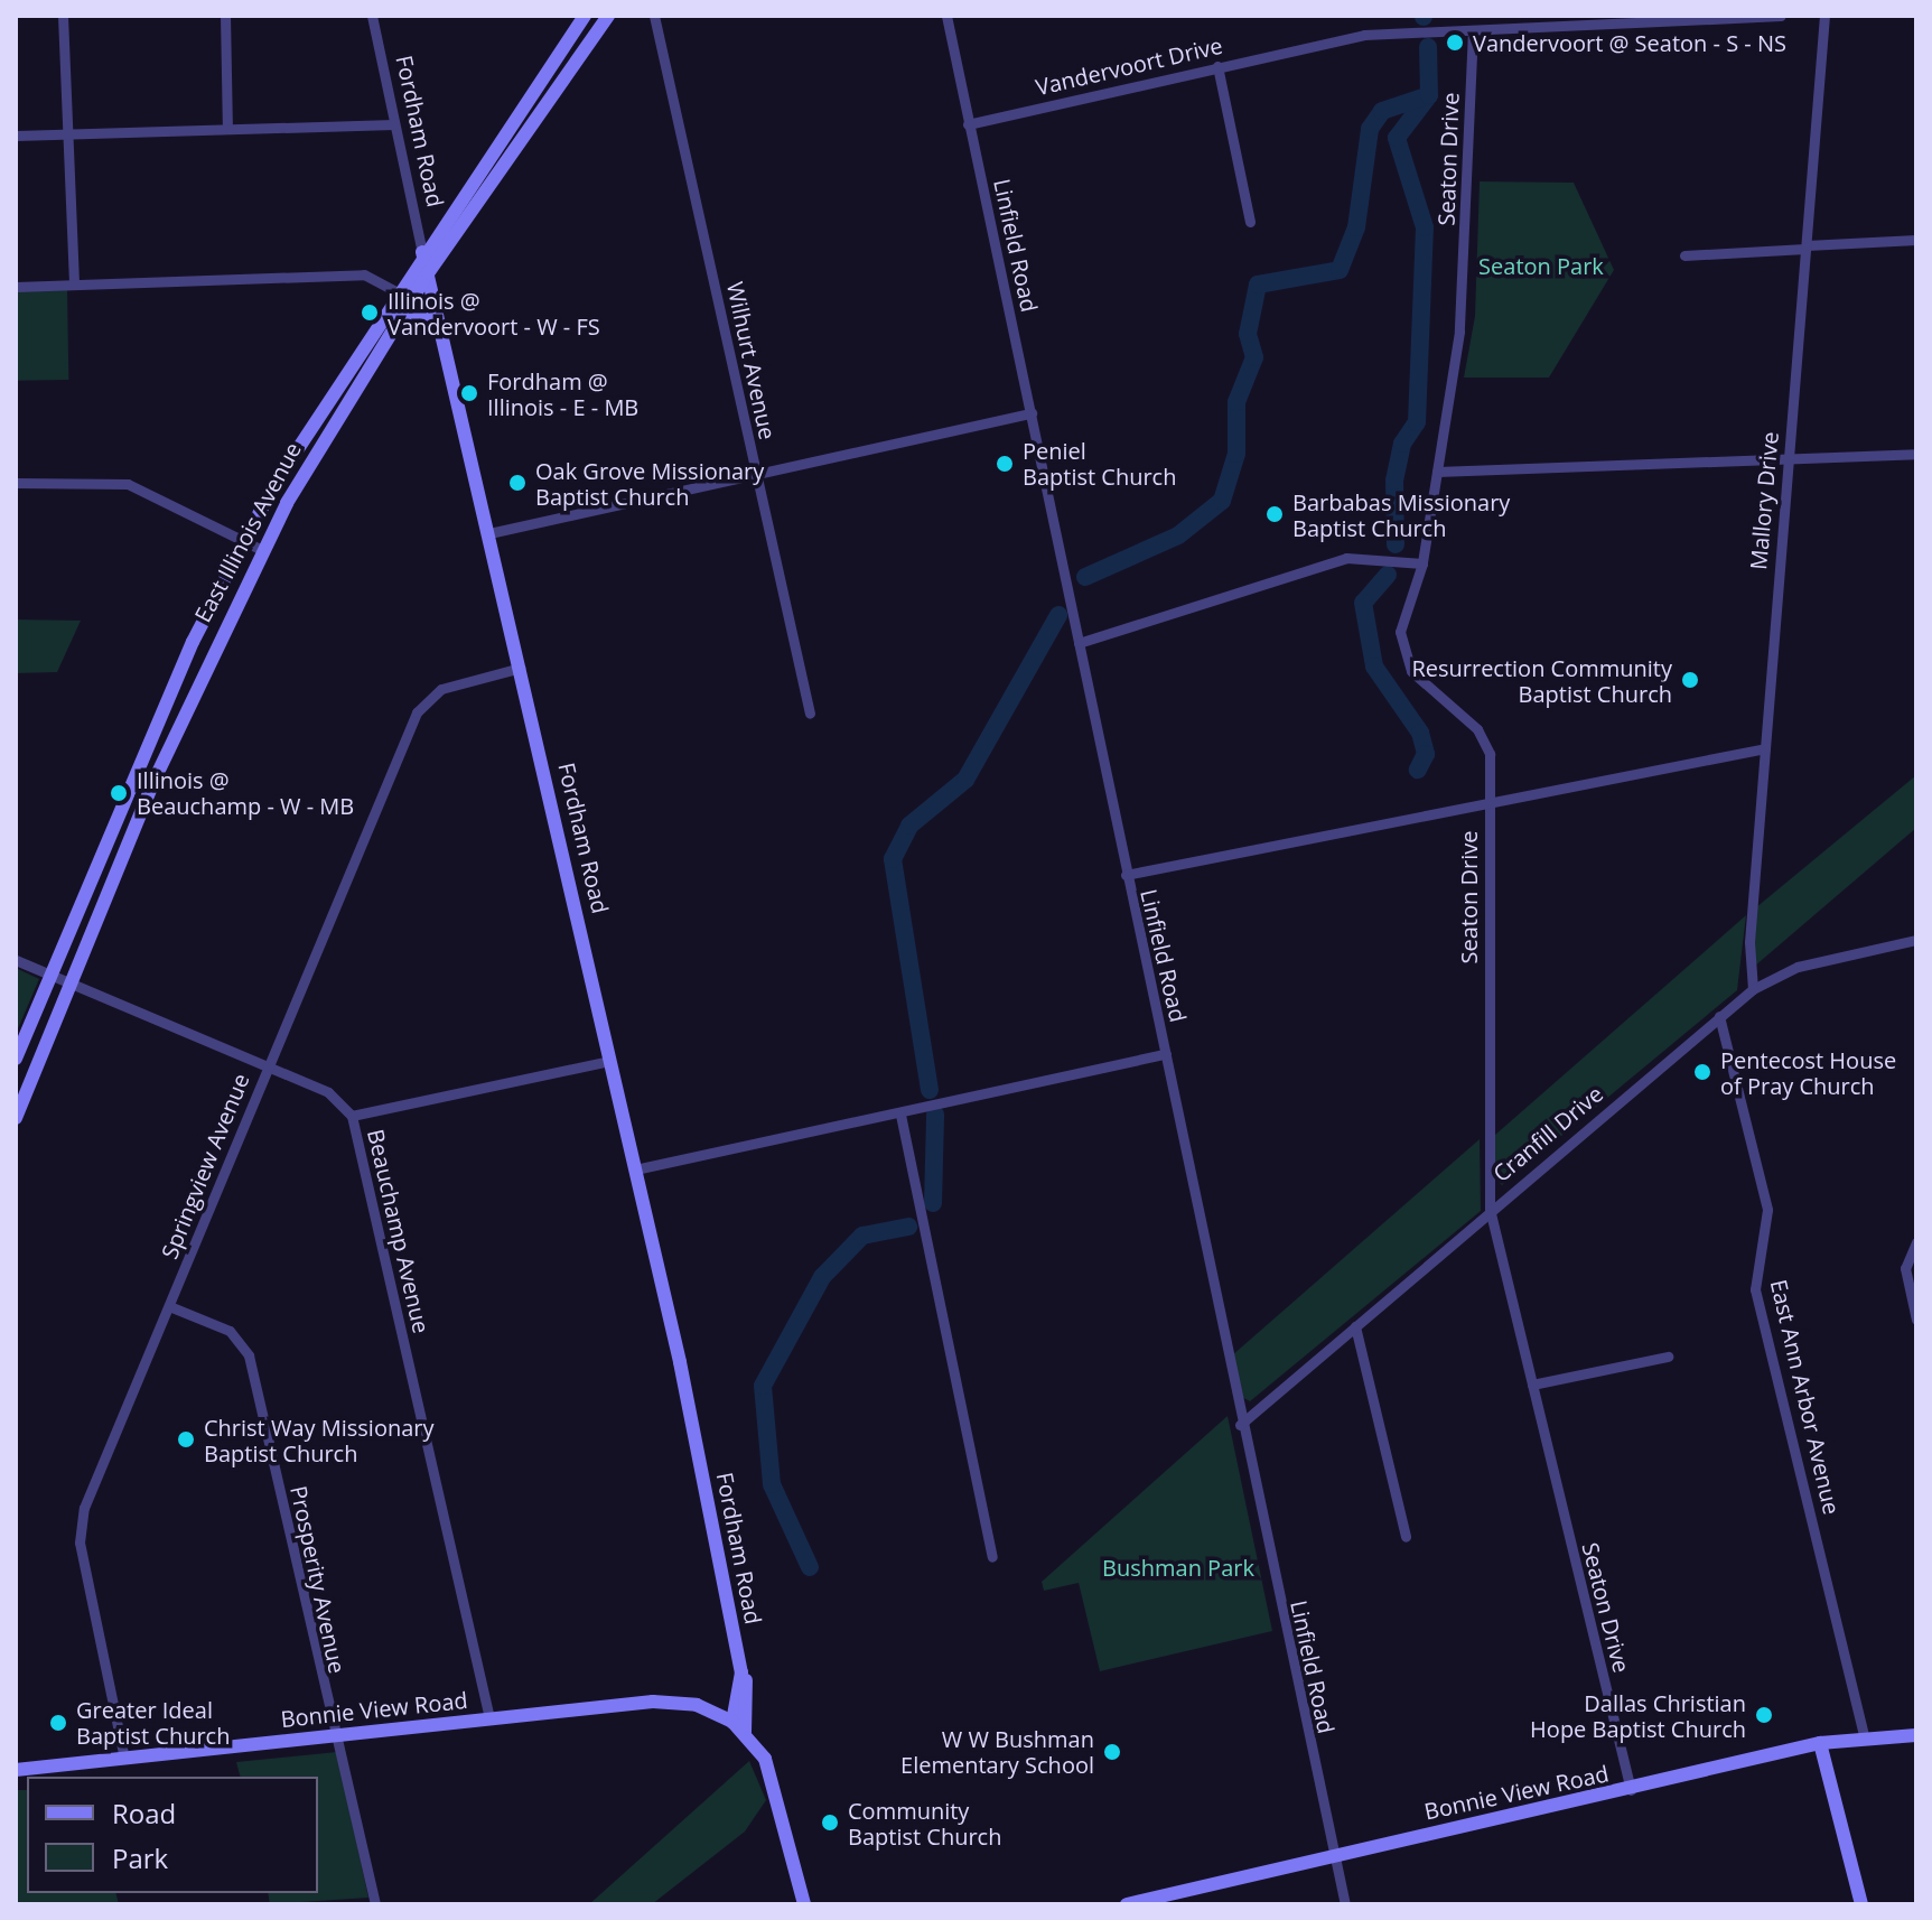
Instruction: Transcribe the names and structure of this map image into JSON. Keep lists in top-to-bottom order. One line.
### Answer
{"streets":{"street":["Vandervoort Drive","Fordham Road","Seaton Drive","Linfield Road","Wilhurt Avenue","Mallory Drive","East Illinois Avenue","Cranfill Drive","Springview Avenue","Beauchamp Avenue","East Ann Arbor Avenue","Prosperity Avenue","Bonnie View Road"]},"crossings":[["Vandervoort Drive","Seaton Drive"],["Vandervoort Drive","Linfield Road"],["Fordham Road","East Illinois Avenue"],["Fordham Road","Springview Avenue"],["Fordham Road","Bonnie View Road"],["Seaton Drive","Cranfill Drive"],["Seaton Drive","Bonnie View Road"],["Linfield Road","Cranfill Drive"],["Linfield Road","Bonnie View Road"],["Mallory Drive","Cranfill Drive"],["East Illinois Avenue","Beauchamp Avenue"],["Cranfill Drive","East Ann Arbor Avenue"],["Springview Avenue","Beauchamp Avenue"],["Springview Avenue","Prosperity Avenue"],["Springview Avenue","Bonnie View Road"],["Beauchamp Avenue","Bonnie View Road"],["East Ann Arbor Avenue","Bonnie View Road"],["Prosperity Avenue","Bonnie View Road"]],"parks":["Seaton Park","Bushman Park"],"places":["Vandervoort @ Seaton - S - NS","Illinois @ Vandervoort - W - FS","Fordham @ Illinois - E - MB","Peniel Baptist Church","Oak Grove Missionary Baptist Church","Barbabas Missionary Baptist Church","Resurrection Community Baptist Church","Illinois @ Beauchamp - W - MB","Pentecost House of Pray Church","Christ Way Missionary Baptist Church","Dallas Christian Hope Baptist Church","Greater Ideal Baptist Church","W W Bushman Elementary School","Community Baptist Church"],"legend":["Road","Park"]}
